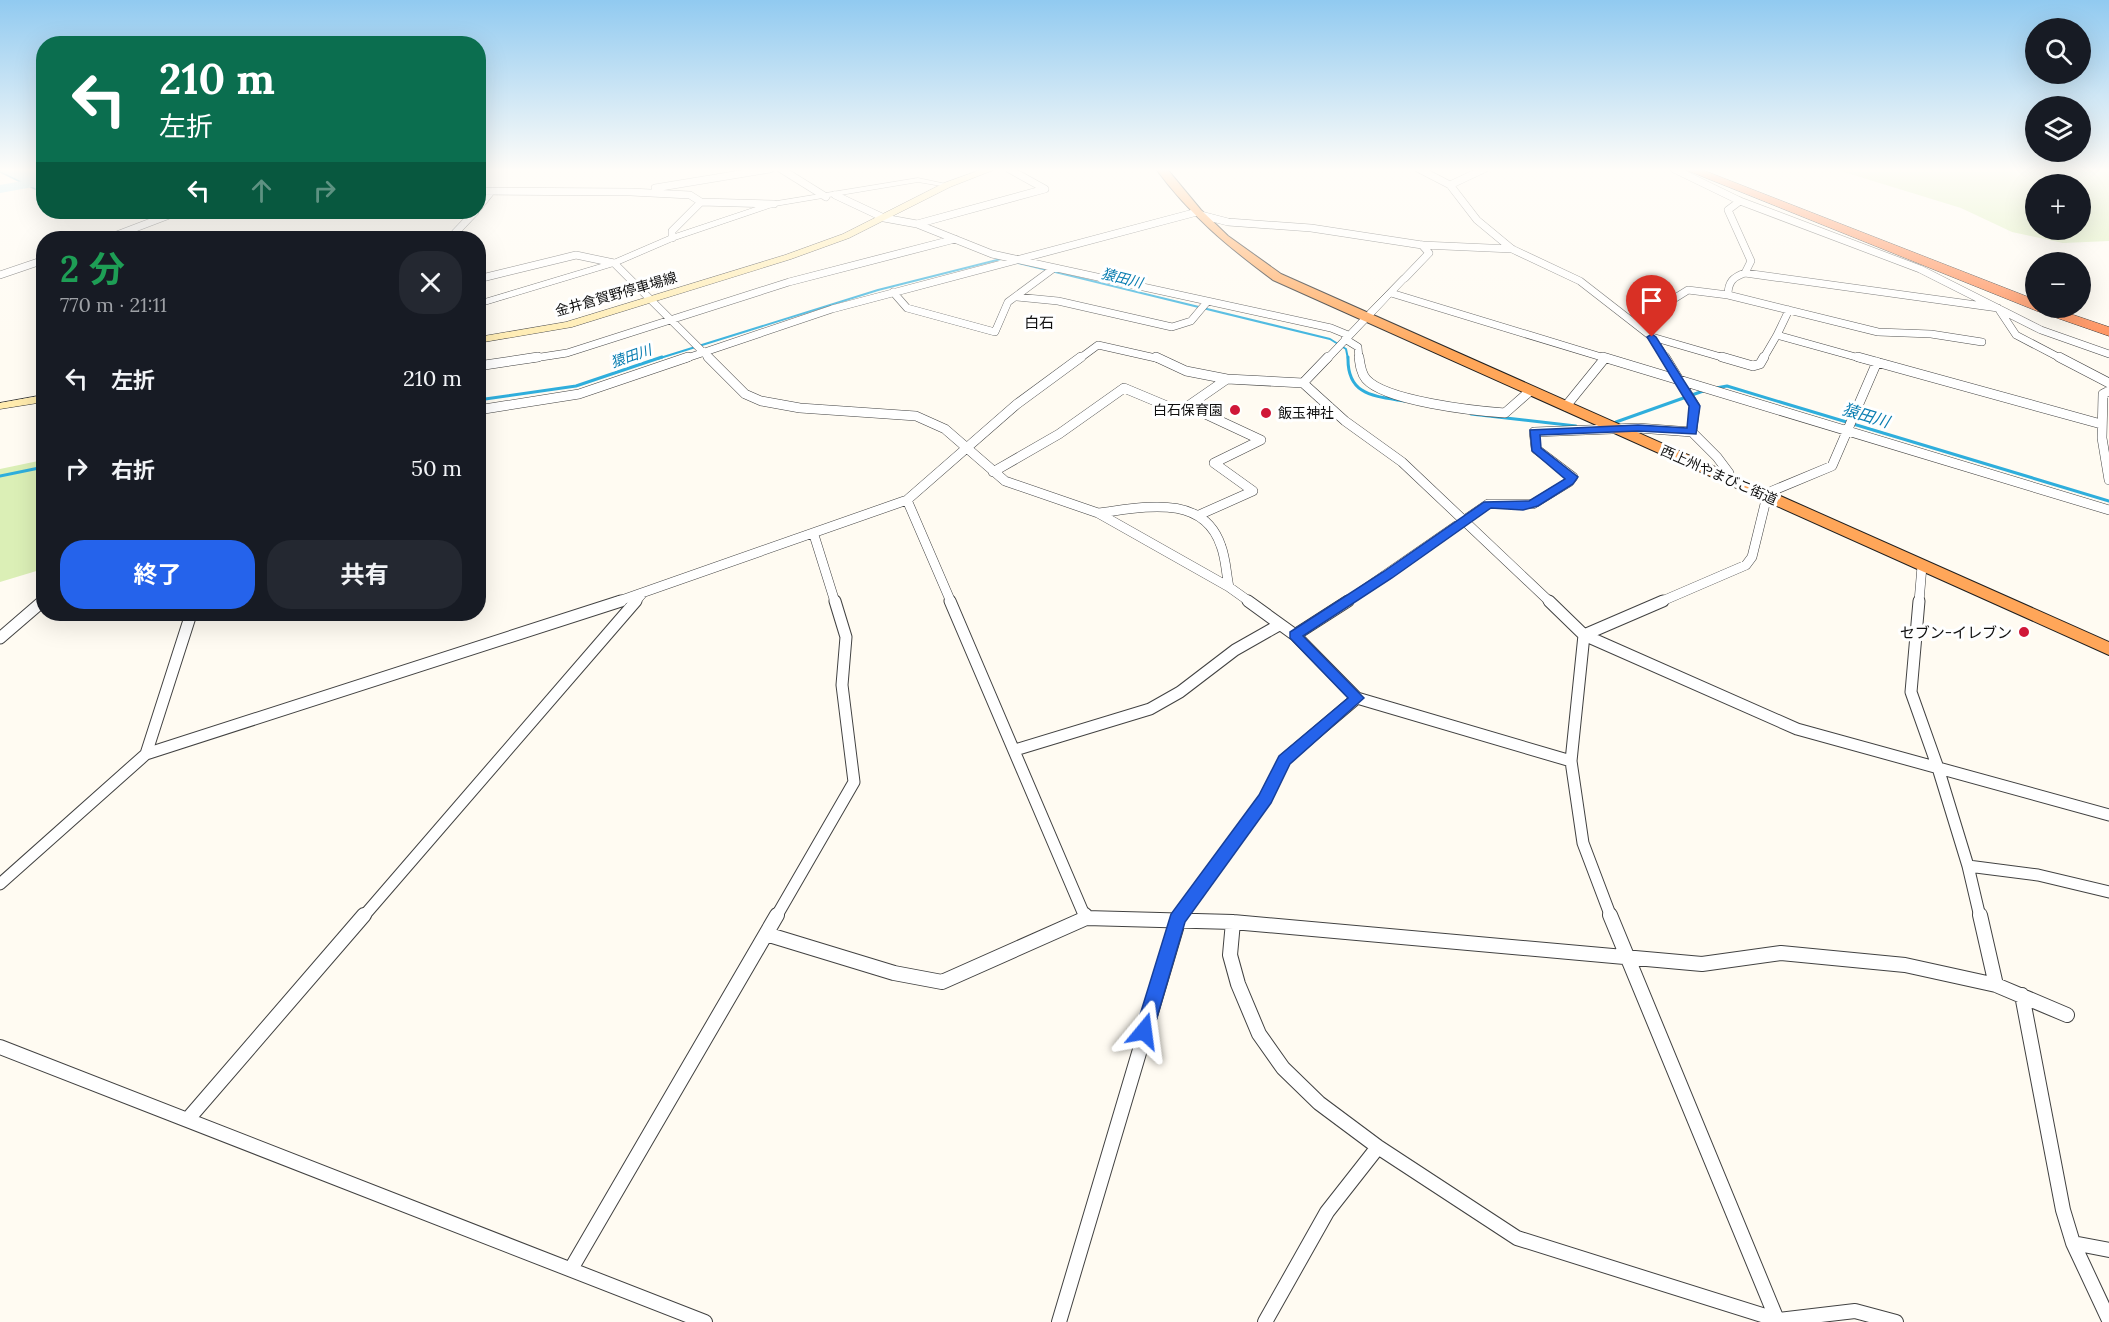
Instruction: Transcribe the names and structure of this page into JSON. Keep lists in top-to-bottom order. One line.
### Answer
{"streets":{"highway":["西上州やまびこ街道"],"main road":["金井倉賀野停車場線"]},"districts":["白石"],"water":["猿田川"],"places":["白石保育園","飯玉神社","セブン-イレブン"],"page":{"map_buttons":["+","−"],"turn":["210 m","左折"],"heading":["2 分","770 m · 21:11"],"list":[{"name":"左折","value":"210 m"},{"name":"右折","value":"50 m"}],"buttons":["終了","共有"]}}
